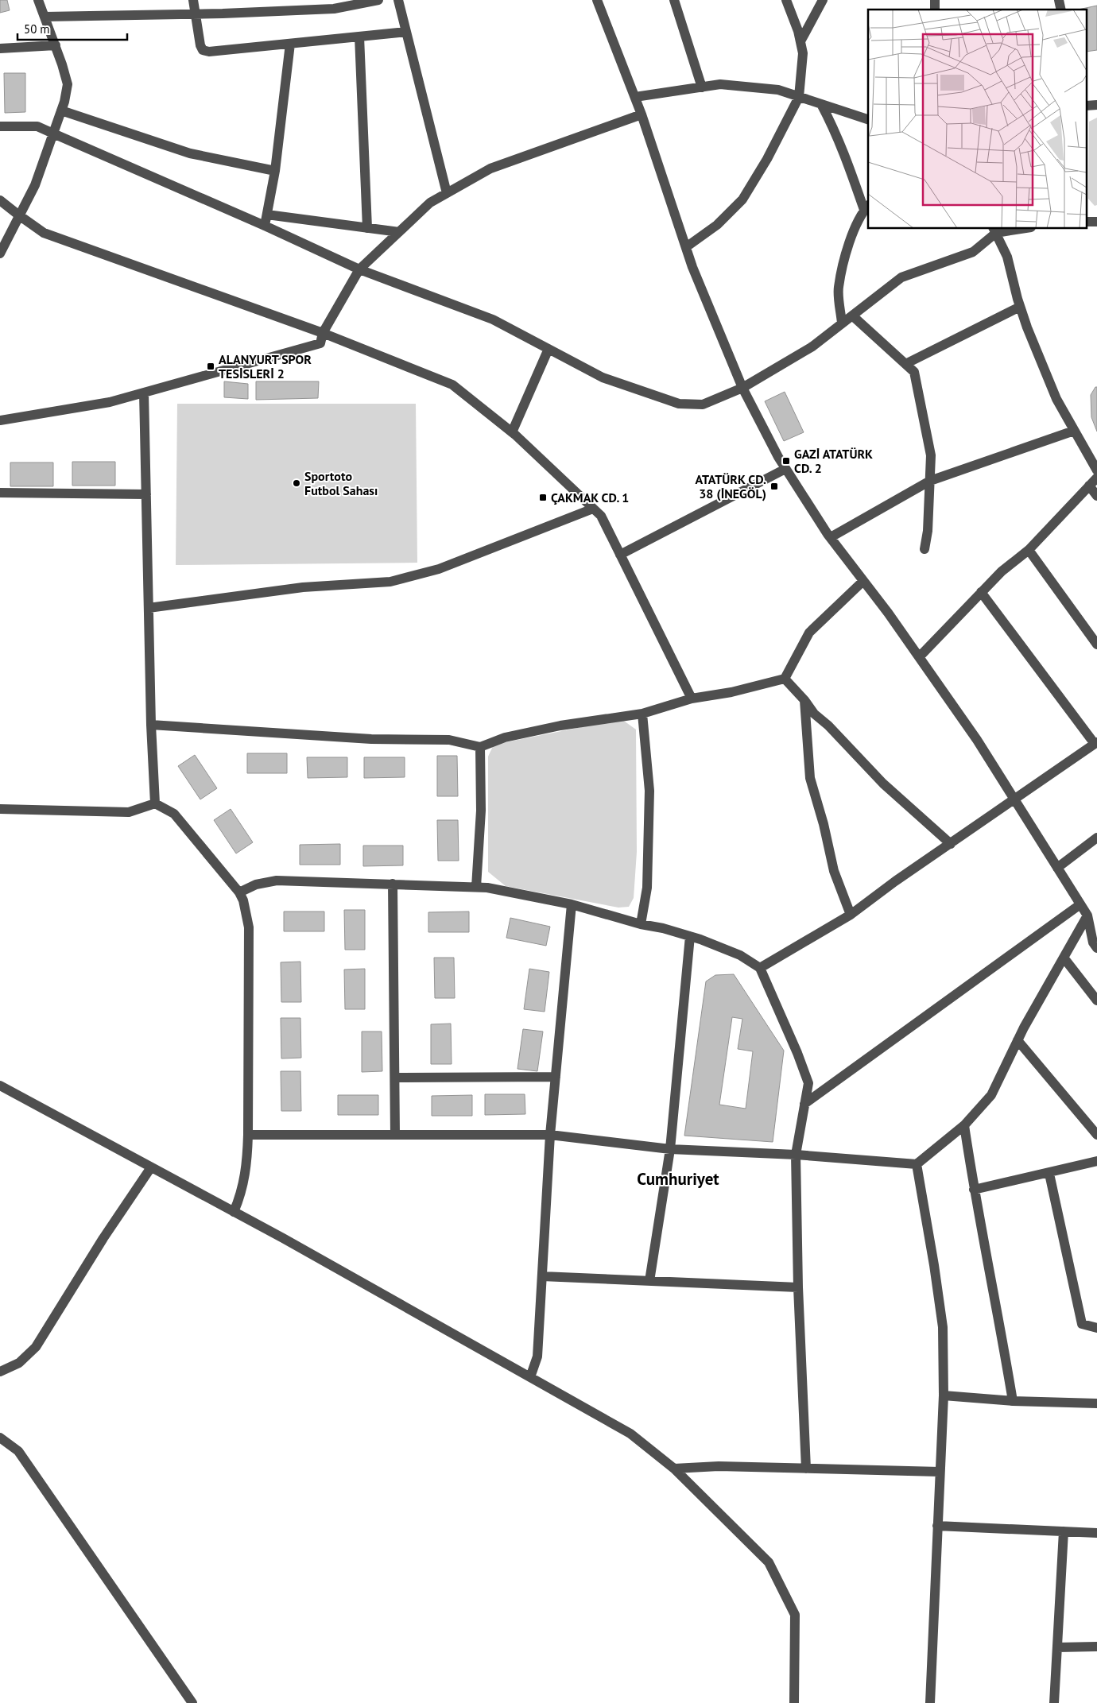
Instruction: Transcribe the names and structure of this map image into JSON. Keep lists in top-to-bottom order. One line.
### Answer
{"districts":["Cumhuriyet"],"places":{"transit":["ALANYURT SPOR TESİSLERİ 2","GAZİ ATATÜRK CD. 2","ATATÜRK CD. 38 (İNEGÖL)","ÇAKMAK CD. 1"],"other":["Sportoto Futbol Sahası"]},"scale_bar":"50 m"}
